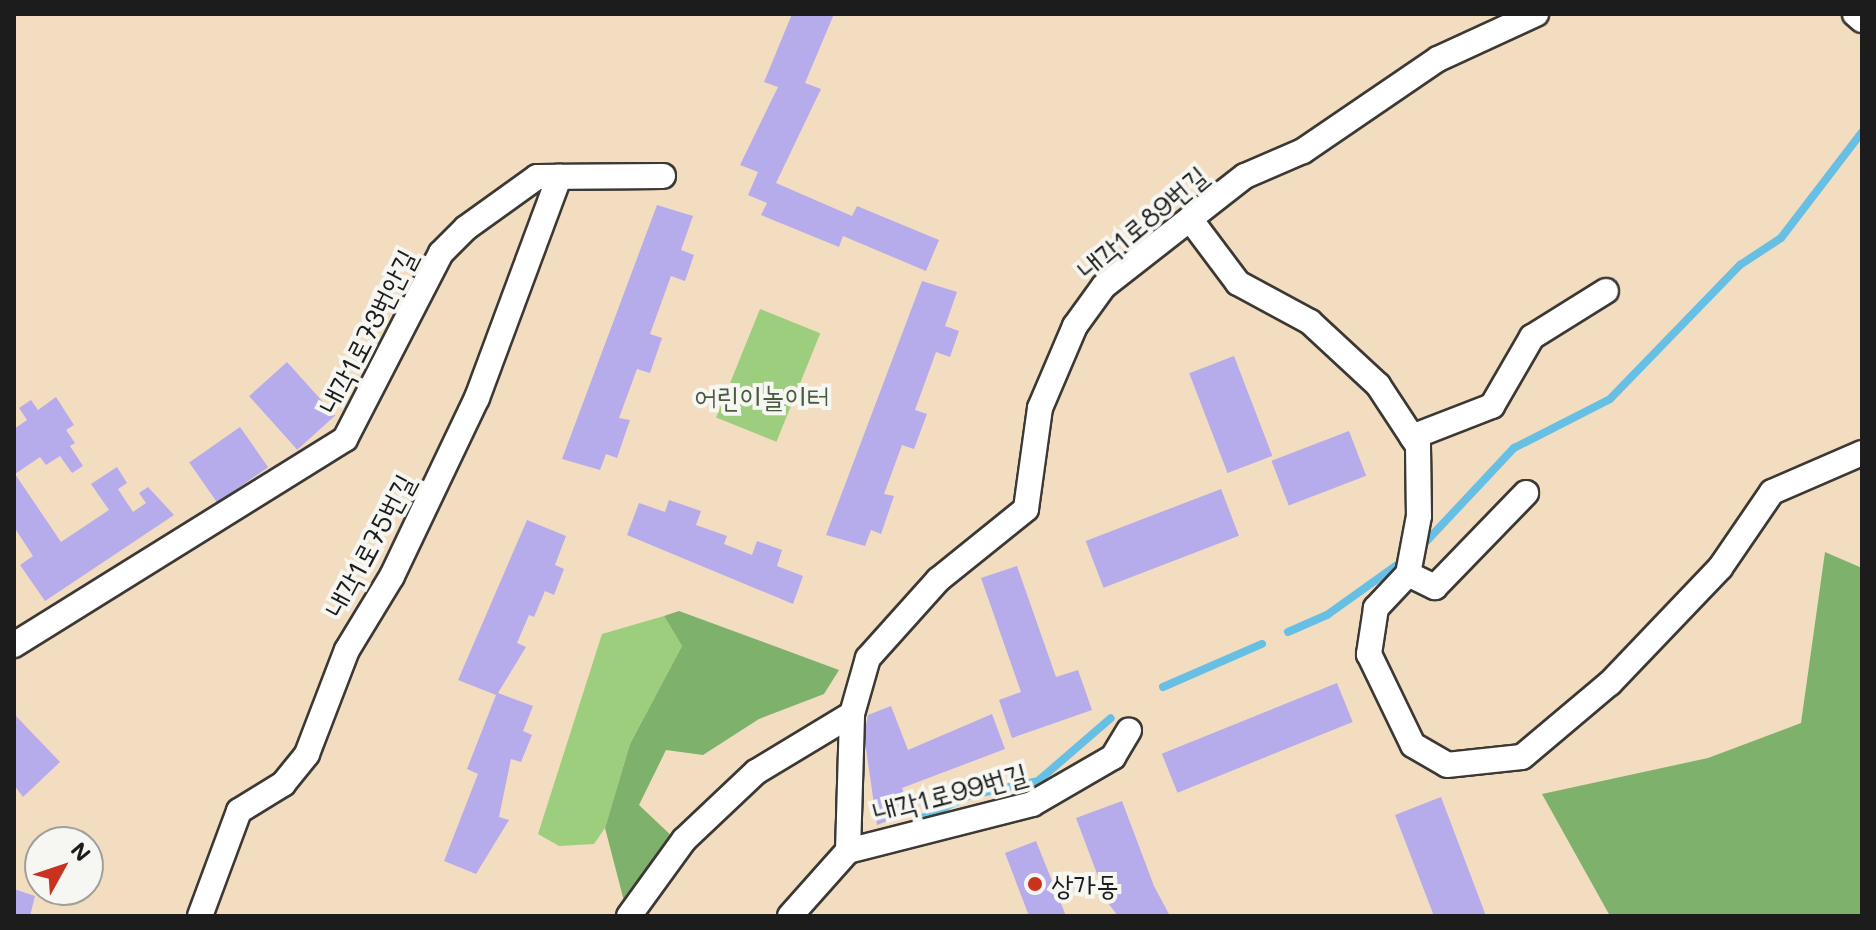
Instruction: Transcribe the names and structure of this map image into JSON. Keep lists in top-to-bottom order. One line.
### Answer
{"streets":{"street":["내각1로89번길","내각1로73번안길","내각1로75번길","내각1로99번길"]},"crossings":[["내각1로89번길","내각1로99번길"],["내각1로73번안길","내각1로75번길"]],"parks":["어린이놀이터"],"places":["상가동"],"north":"top right"}
